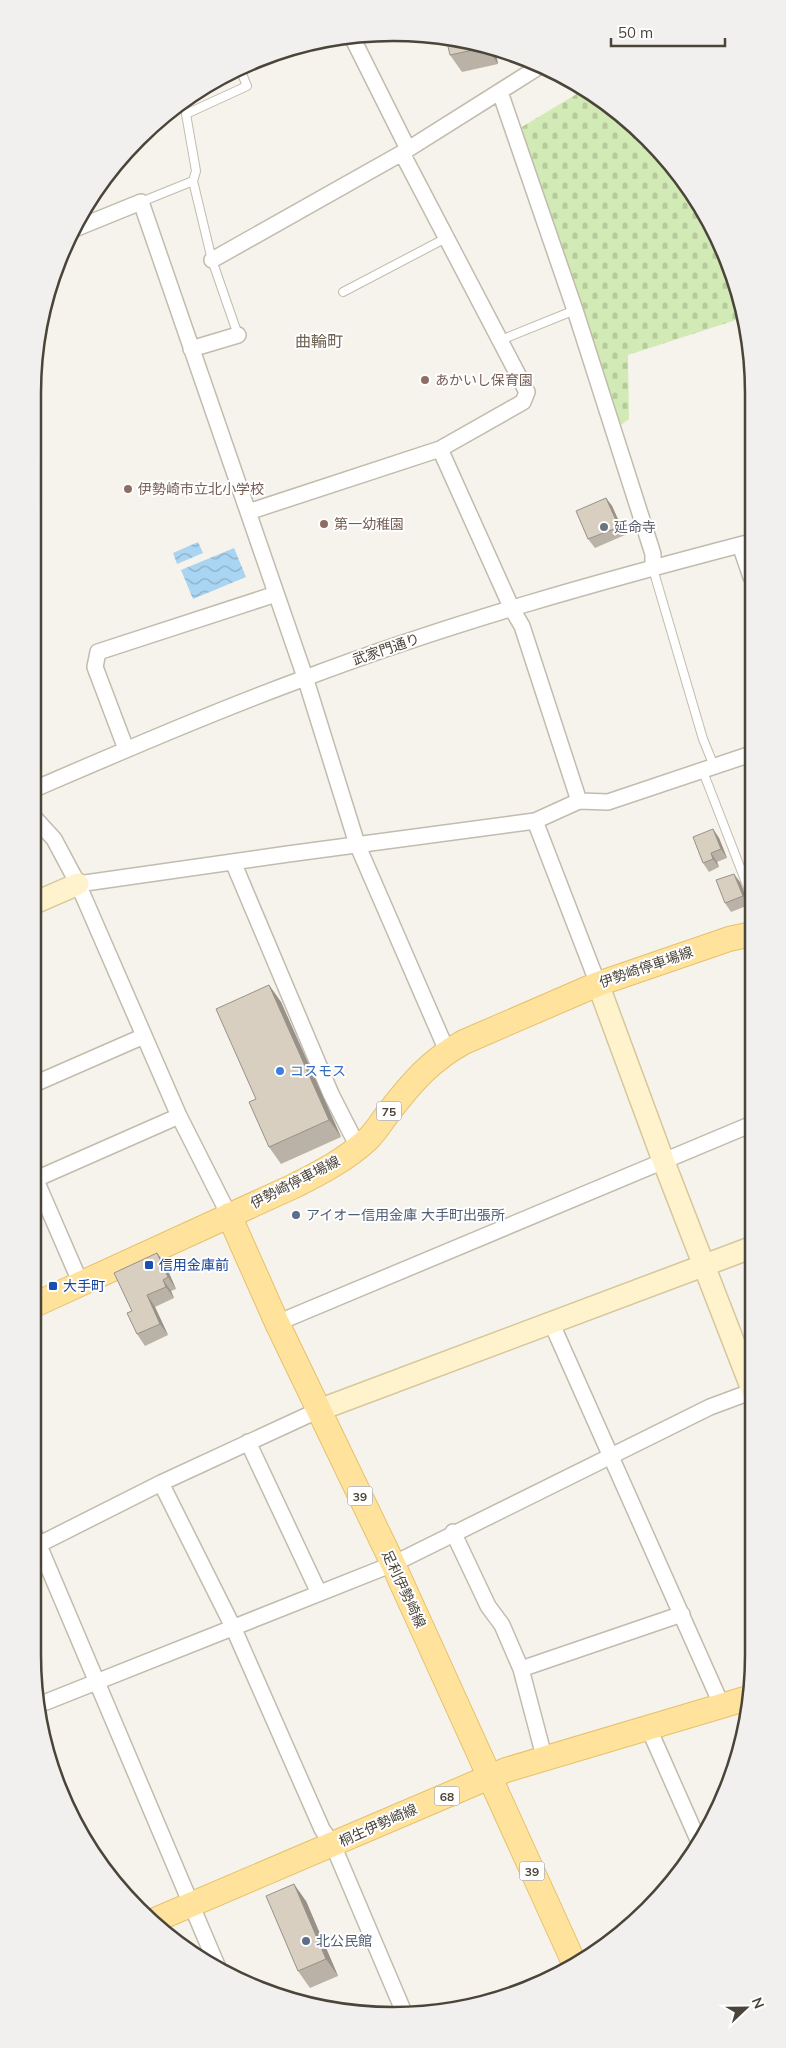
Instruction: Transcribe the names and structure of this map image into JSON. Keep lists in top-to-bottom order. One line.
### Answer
{"streets":{"main road":["伊勢崎停車場線","75","39","足利伊勢崎線","68","桐生伊勢崎線"],"street":["武家門通り"]},"crossings":[["伊勢崎停車場線","足利伊勢崎線"],["足利伊勢崎線","桐生伊勢崎線"]],"districts":["曲輪町"],"places":{"other":["あかいし保育園","伊勢崎市立北小学校","第一幼稚園","延命寺","コスモス","アイオー信用金庫 大手町出張所","北公民館"],"transit":["信用金庫前","大手町"]},"scale_bar":"50 m","north":"right"}
